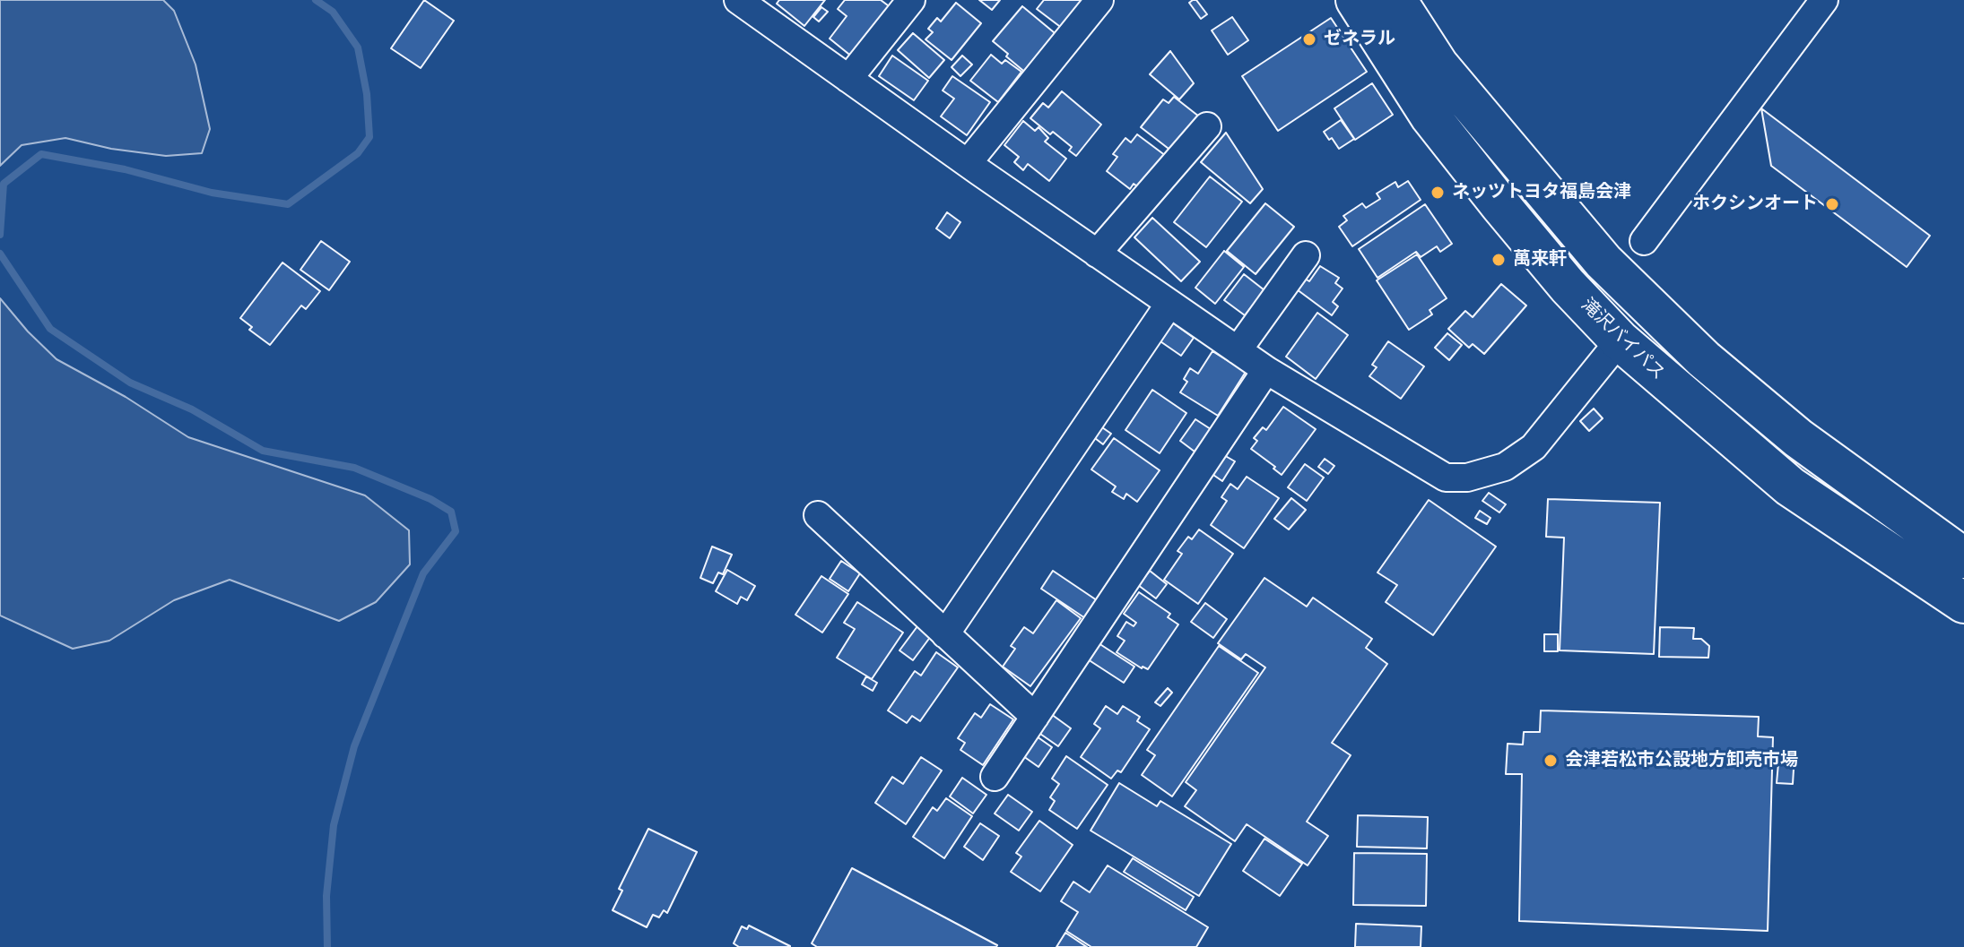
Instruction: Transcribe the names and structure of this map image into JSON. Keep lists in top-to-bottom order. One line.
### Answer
{"streets":{"highway":["滝沢バイパス"]},"places":["ゼネラル","ネッツトヨタ福島会津","ホクシンオート","萬来軒","会津若松市公設地方卸売市場"]}
